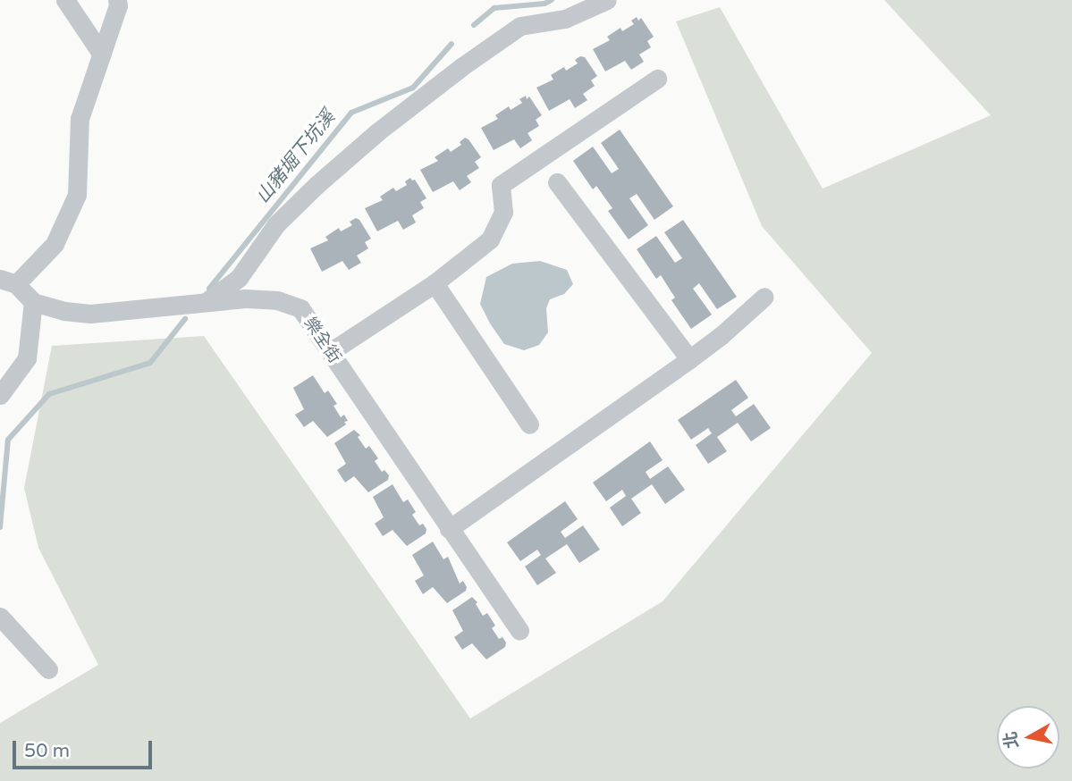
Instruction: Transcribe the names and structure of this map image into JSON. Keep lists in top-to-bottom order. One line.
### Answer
{"streets":{"street":["樂全街"]},"water":["山豬堀下坑溪"],"scale_bar":"50 m","north":"left"}
